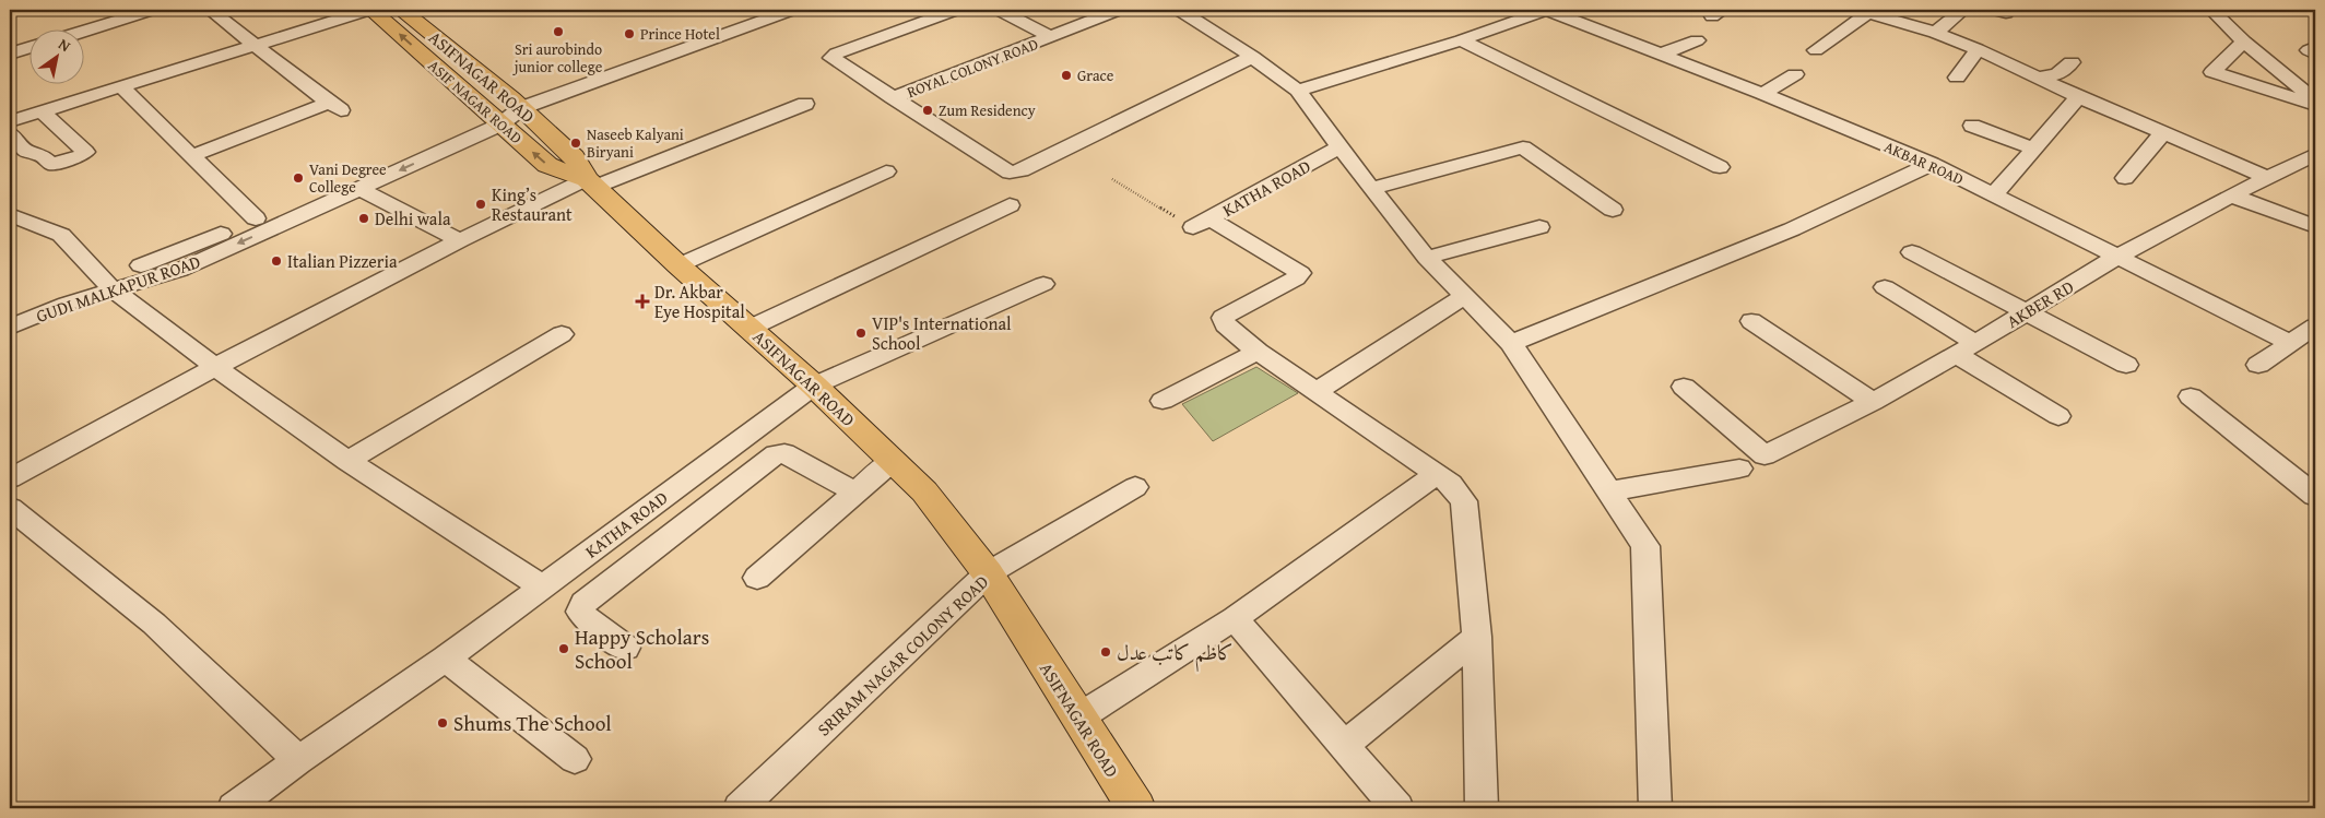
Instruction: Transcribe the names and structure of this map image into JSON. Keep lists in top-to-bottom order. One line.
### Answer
{"streets":{"main road":["ASIFNAGAR ROAD","ASIF NAGAR ROAD"],"street":["ROYAL COLONY ROAD","AKBAR ROAD","KATHA ROAD","GUDI MALKAPUR ROAD","AKBER RD","SRIRAM NAGAR COLONY ROAD"]},"crossings":[["ASIFNAGAR ROAD","ASIF NAGAR ROAD"],["ASIFNAGAR ROAD","KATHA ROAD"],["ASIFNAGAR ROAD","GUDI MALKAPUR ROAD"],["ASIFNAGAR ROAD","SRIRAM NAGAR COLONY ROAD"],["ASIF NAGAR ROAD","GUDI MALKAPUR ROAD"],["AKBAR ROAD","AKBER RD"]],"one_way":["ASIF NAGAR ROAD"],"places":{"other":["Sri aurobindo junior college","Prince Hotel","Grace","Zum Residency","Naseeb Kalyani Biryani","Vani Degree College","King’s Restaurant","Delhi wala","Italian Pizzeria","VIP's International School","Happy Scholars School","كاظم كاتب عدل","Shums The School"],"health":["Dr. Akbar Eye Hospital"]},"north":"top right"}
